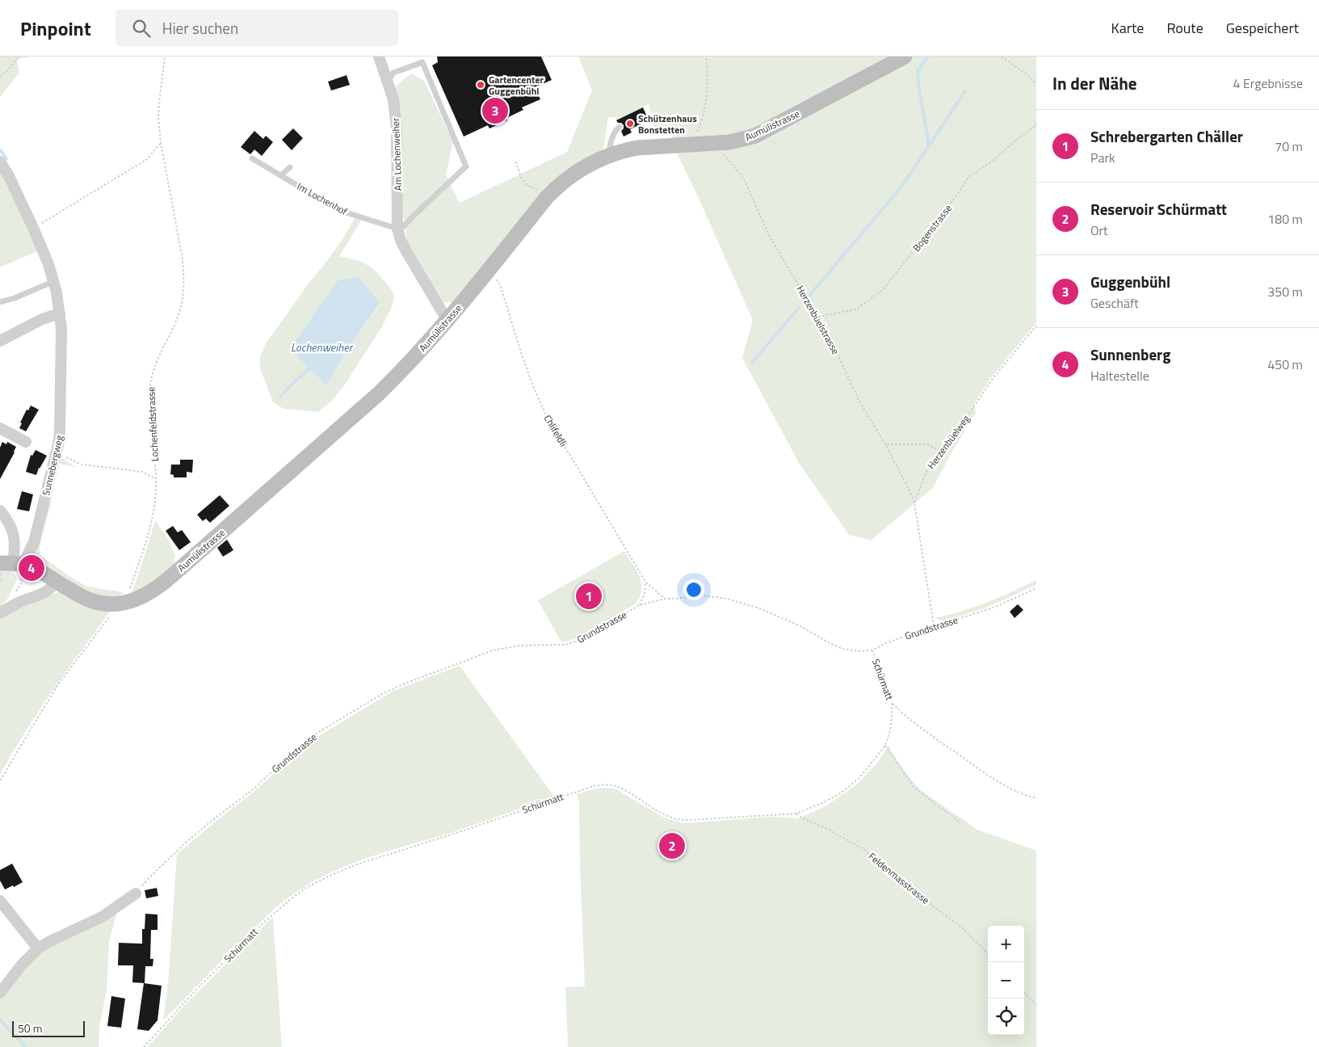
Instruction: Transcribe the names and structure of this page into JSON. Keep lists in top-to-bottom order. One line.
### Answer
{"streets":{"main road":["Aumülistrasse"],"street":["Am Lochenweiher","Sunnebergweg"],"lane":["Im Lochenhof"],"path":["Bogenstrasse","Herzenbüelstrasse","Lochenfeldstrasse","Chlifeldli","Herzenbüelweg","Grundstrasse","Schürmatt","Feldenmasstrasse"]},"crossings":[["Aumülistrasse","Am Lochenweiher"],["Aumülistrasse","Herzenbüelstrasse"],["Aumülistrasse","Lochenfeldstrasse"],["Aumülistrasse","Chlifeldli"],["Am Lochenweiher","Im Lochenhof"],["Bogenstrasse","Herzenbüelstrasse"],["Herzenbüelstrasse","Herzenbüelweg"],["Grundstrasse","Schürmatt"],["Schürmatt","Feldenmasstrasse"]],"water":["Lochenweiher"],"places":["Gartencenter Guggenbühl","Schützenhaus Bonstetten"],"scale_bar":"50 m","page":{"header":"Pinpoint","search":"Hier suchen","nav":["Karte","Route","Gespeichert"],"heading":["In der Nähe","4 Ergebnisse"],"pins":["3","4","1","2"],"list":[{"mark":"1","name":"Schrebergarten Chäller","note":"Park","value":"70 m"},{"mark":"2","name":"Reservoir Schürmatt","note":"Ort","value":"180 m"},{"mark":"3","name":"Guggenbühl","note":"Geschäft","value":"350 m"},{"mark":"4","name":"Sunnenberg","note":"Haltestelle","value":"450 m"}],"map_buttons":["+","−"],"scale":"50 m"}}
